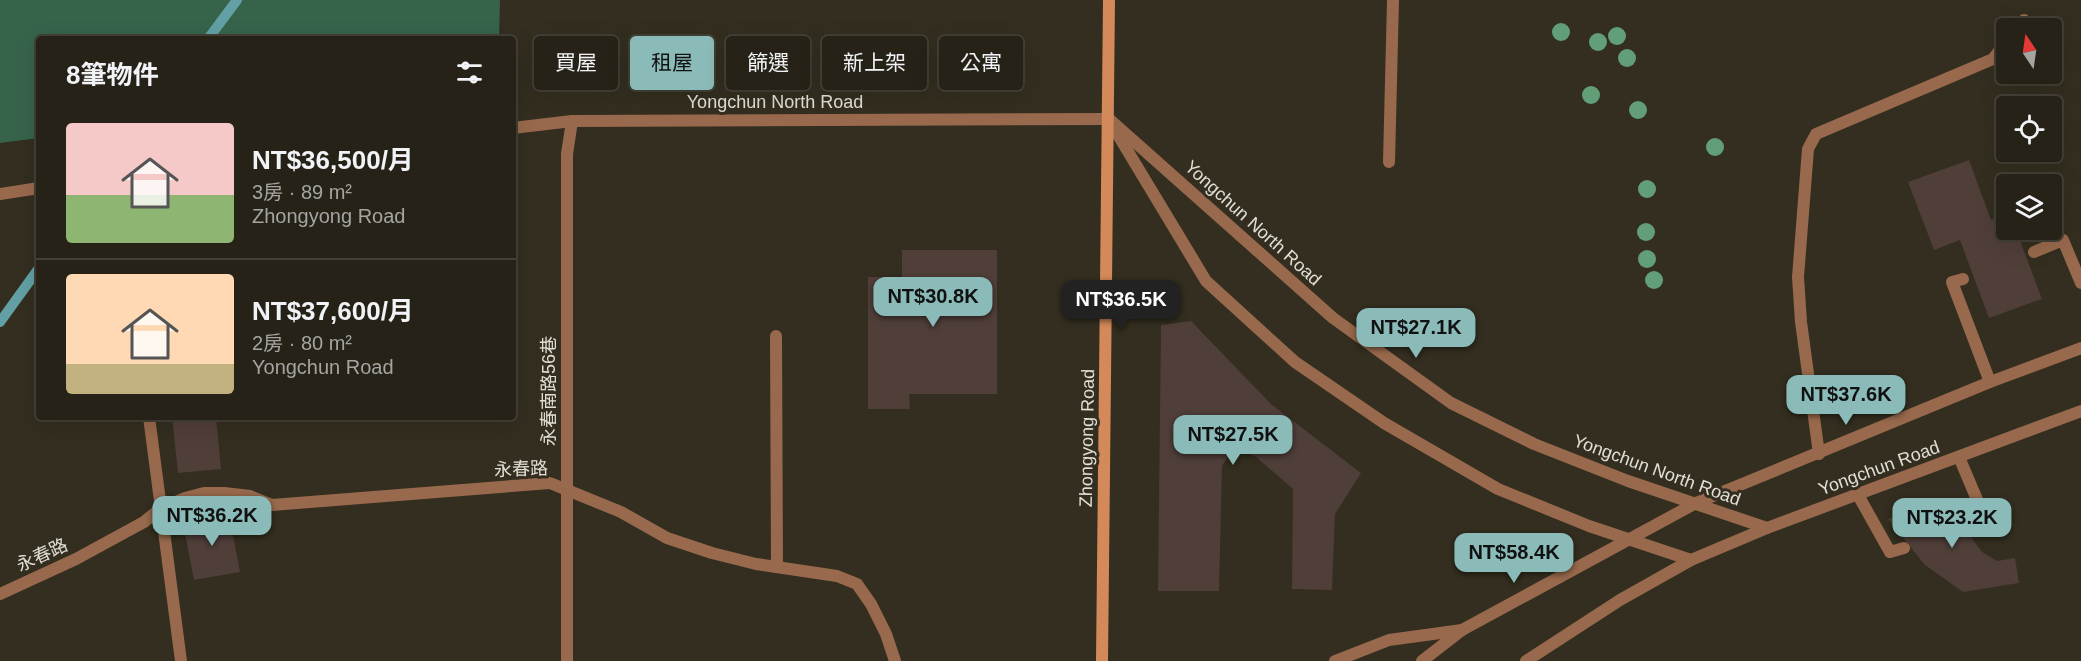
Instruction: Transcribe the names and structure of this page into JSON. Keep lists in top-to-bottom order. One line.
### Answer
{"streets":{"main road":["Zhongyong Road"],"street":["Yongchun North Road","永春南路56巷","Yongchun Road","永春路"]},"crossings":[["Yongchun North Road","永春南路56巷"],["Yongchun North Road","Zhongyong Road"],["Yongchun North Road","Yongchun Road"],["永春南路56巷","永春路"]],"north":"top","page":{"chip":["買屋","租屋","篩選","新上架","公寓"],"heading":"8筆物件","list":[{"name":"NT$36,500/月","note":"3房 · 89 m² · Zhongyong Road"},{"name":"NT$37,600/月","note":"2房 · 80 m² · Yongchun Road"}],"price":["NT$30.8K","NT$36.5K","NT$27.1K","NT$37.6K","NT$27.5K","NT$36.2K","NT$23.2K","NT$58.4K"]}}
